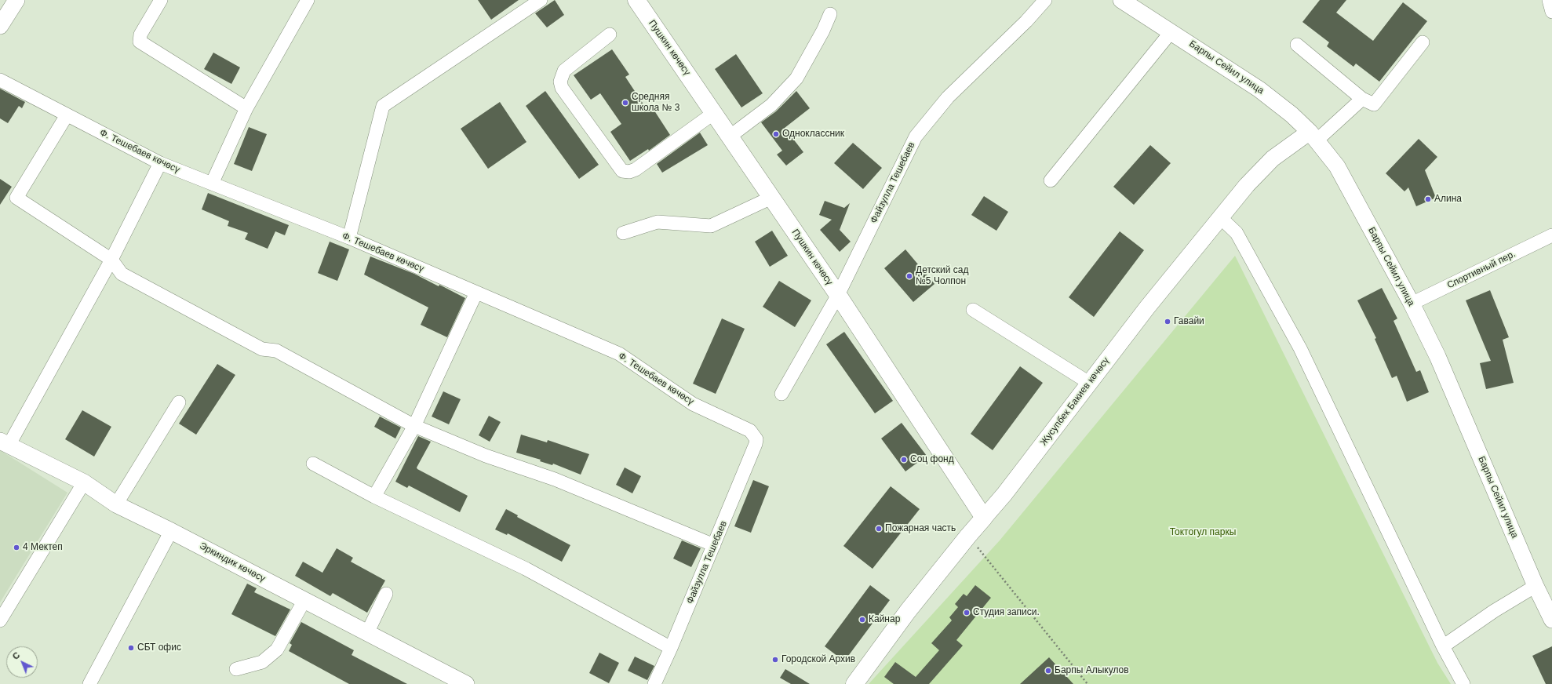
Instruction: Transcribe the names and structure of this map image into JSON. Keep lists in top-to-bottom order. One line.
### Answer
{"streets":{"highway":["Пушкин көчөсү","Жусупбек Бакиев көчөсү"],"main road":["Барпы Сейил улица","Эркиндик көчөсү"],"street":["Ф. Тешебаев көчөсү","Файзулла Тешебаев","Спортивный пер."]},"crossings":[["Пушкин көчөсү","Файзулла Тешебаев"],["Пушкин көчөсү","Жусупбек Бакиев көчөсү"],["Барпы Сейил улица","Спортивный пер."],["Барпы Сейил улица","Жусупбек Бакиев көчөсү"],["Ф. Тешебаев көчөсү","Файзулла Тешебаев"]],"parks":["Токтогул паркы"],"places":["Средняя школа № 3","Одноклассник","Алина","Детский сад №5 Чолпон","Гавайи","Соц фонд","Пожарная часть","4 Мектеп","Студия записи.","Кайнар","СБТ офис","Городской Архив","Барпы Алыкулов"],"north":"top left"}
